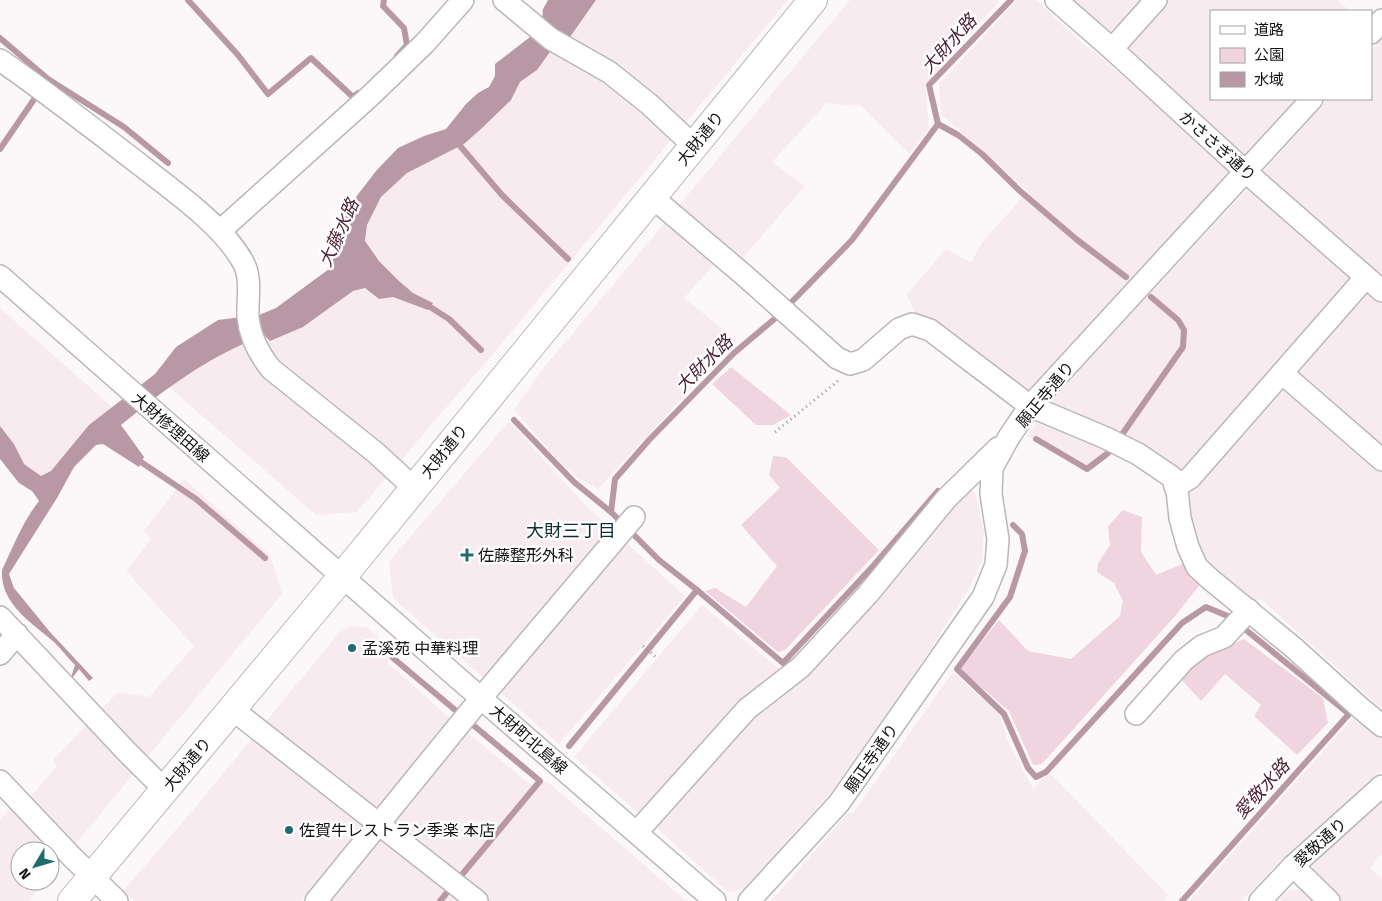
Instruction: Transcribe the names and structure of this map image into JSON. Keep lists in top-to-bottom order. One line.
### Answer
{"streets":{"main road":["大財通り"],"street":["かささぎ通り","願正寺通り","大財修理田線","大財町北島線","愛敬通り"]},"crossings":[["大財通り","大財修理田線"],["大財通り","大財町北島線"],["かささぎ通り","願正寺通り"],["大財修理田線","大財町北島線"]],"districts":["大財三丁目"],"water":["大財水路","大藤水路","愛敬水路"],"places":{"health":["佐藤整形外科"],"other":["孟溪苑 中華料理","佐賀牛レストラン季楽 本店"]},"legend":["道路","公園","水域"],"north":"bottom left"}
